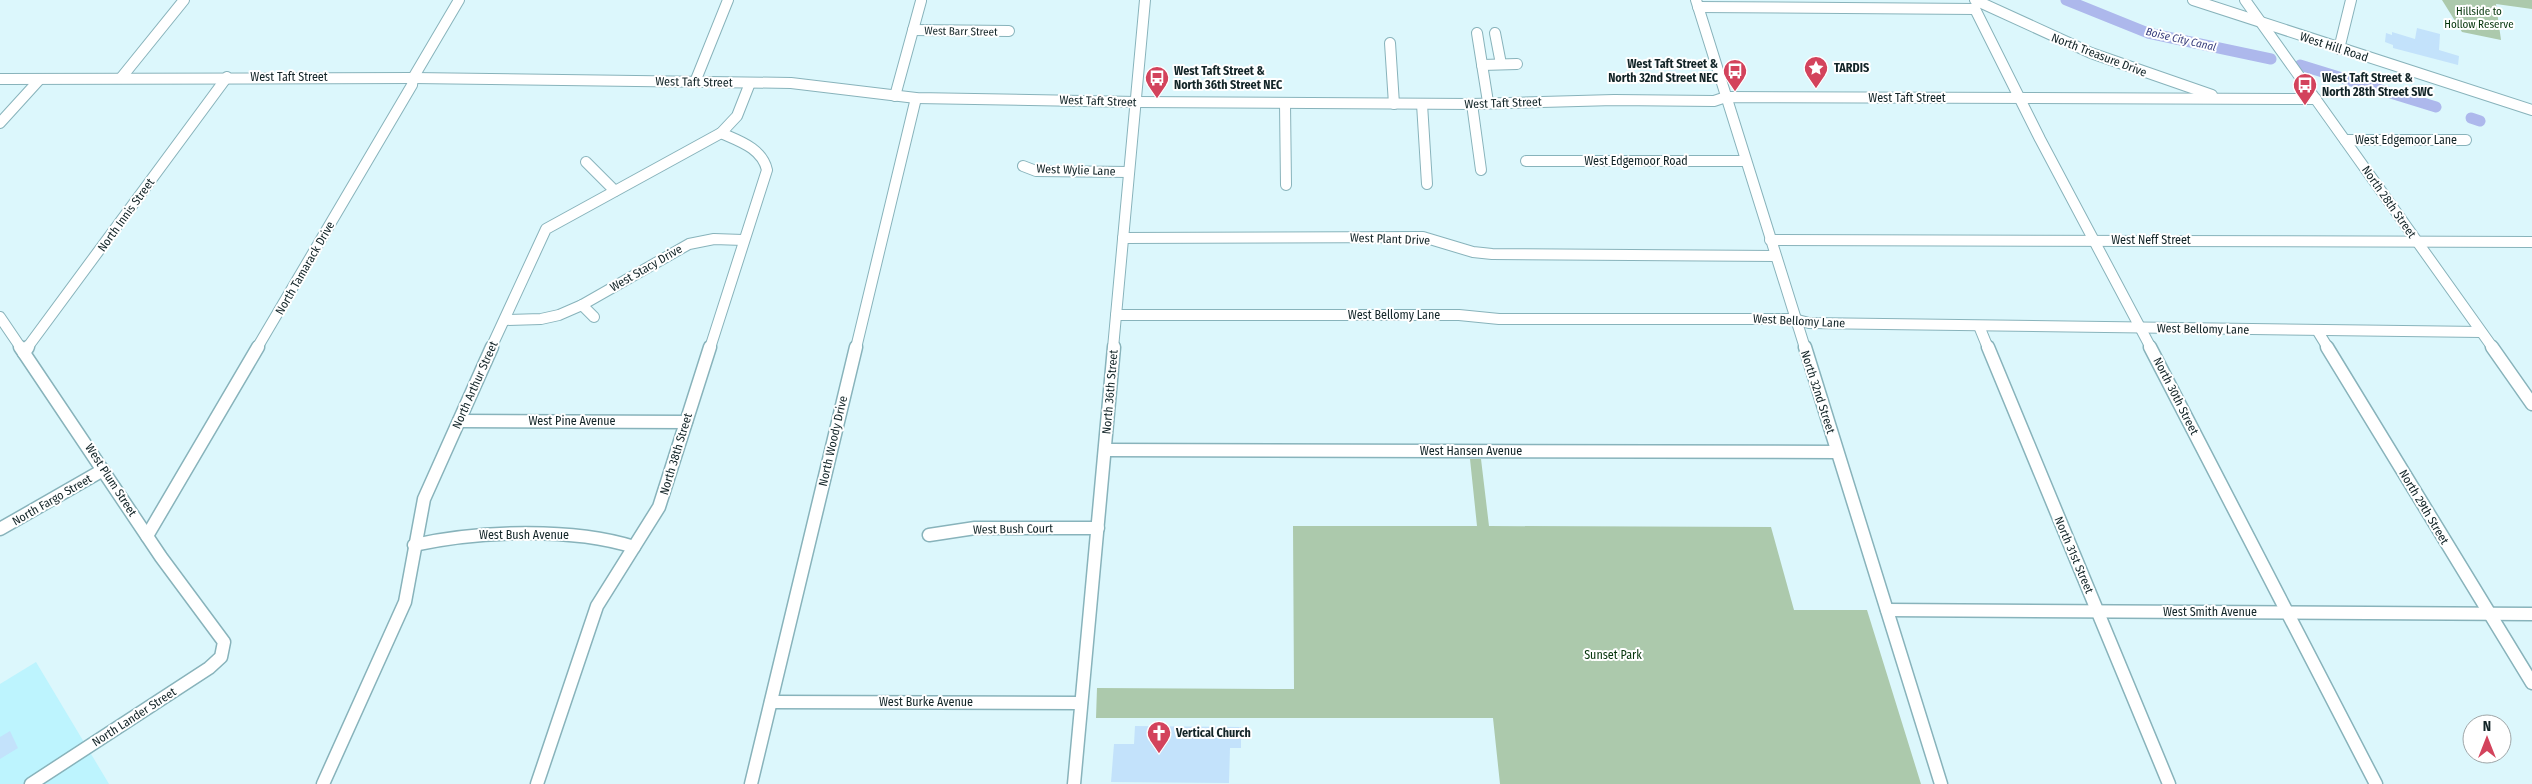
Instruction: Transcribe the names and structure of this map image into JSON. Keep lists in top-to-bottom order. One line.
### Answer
{"streets":{"street":["West Barr Street","West Hill Road","North Treasure Drive","West Taft Street","West Edgemoor Lane","West Edgemoor Road","West Wylie Lane","North 28th Street","North Innis Street","West Plant Drive","West Neff Street","North Tamarack Drive","West Stacy Drive","West Bellomy Lane","North Arthur Street","North 36th Street","North 32nd Street","North 30th Street","West Pine Avenue","North Woody Drive","West Hansen Avenue","North 38th Street","West Plum Street","North Fargo Street","North 29th Street","West Bush Court","West Bush Avenue","North 31st Street","West Smith Avenue","West Burke Avenue","North Lander Street"]},"crossings":[["West Hill Road","North 28th Street"],["North Treasure Drive","West Taft Street"],["North Treasure Drive","North 30th Street"],["West Taft Street","North 28th Street"],["West Taft Street","North Innis Street"],["West Taft Street","North Tamarack Drive"],["West Taft Street","North Arthur Street"],["West Taft Street","North 36th Street"],["West Taft Street","North 32nd Street"],["West Taft Street","North 30th Street"],["West Taft Street","North Woody Drive"],["West Edgemoor Lane","North 28th Street"],["West Edgemoor Road","North 32nd Street"],["West Wylie Lane","North 36th Street"],["North 28th Street","West Neff Street"],["North 28th Street","West Bellomy Lane"],["North Innis Street","West Plum Street"],["West Plant Drive","North 36th Street"],["West Plant Drive","North 32nd Street"],["West Neff Street","North 32nd Street"],["West Neff Street","North 30th Street"],["North Tamarack Drive","West Plum Street"],["West Stacy Drive","North Arthur Street"],["West Stacy Drive","North 38th Street"],["West Bellomy Lane","North 36th Street"],["West Bellomy Lane","North 32nd Street"],["West Bellomy Lane","North 30th Street"],["West Bellomy Lane","North 29th Street"],["West Bellomy Lane","North 31st Street"],["North Arthur Street","West Pine Avenue"],["North Arthur Street","North 38th Street"],["North Arthur Street","West Bush Avenue"],["North 36th Street","West Hansen Avenue"],["North 36th Street","West Bush Court"],["North 36th Street","West Burke Avenue"],["North 32nd Street","West Hansen Avenue"],["North 32nd Street","West Smith Avenue"],["North 30th Street","West Smith Avenue"],["West Pine Avenue","North 38th Street"],["North Woody Drive","West Burke Avenue"],["North 38th Street","West Bush Avenue"],["West Plum Street","North Fargo Street"],["West Plum Street","North Lander Street"],["North 29th Street","West Smith Avenue"],["North 31st Street","West Smith Avenue"]],"water":["Boise City Canal"],"parks":["Hillside to Hollow Reserve","Sunset Park"],"places":{"place":["TARDIS"],"bus stop":["West Taft Street & North 32nd Street NEC","West Taft Street & North 36th Street NEC","West Taft Street & North 28th Street SWC"],"church":["Vertical Church"]},"north":"top"}
